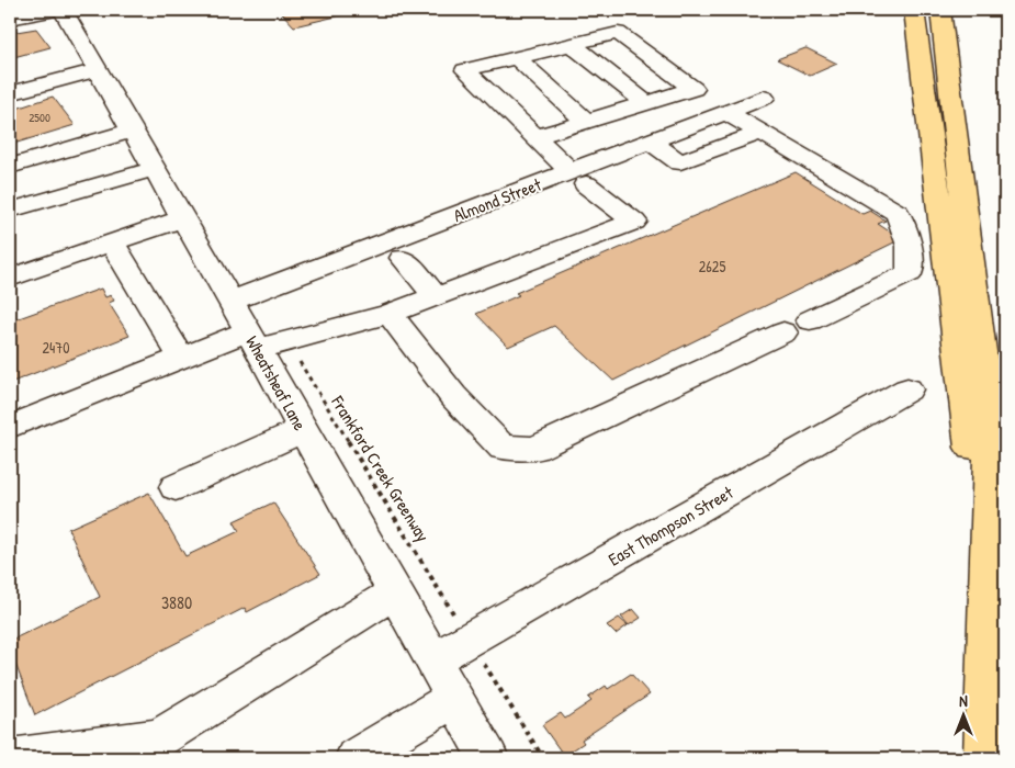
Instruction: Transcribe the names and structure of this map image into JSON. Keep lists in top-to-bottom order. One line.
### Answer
{"streets":{"street":["Almond Street","Wheatsheaf Lane","East Thompson Street"],"path":["Frankford Creek Greenway"]},"crossings":[["Almond Street","Wheatsheaf Lane"],["Wheatsheaf Lane","East Thompson Street"]],"house_numbers":["2500","2625","2470","3880"],"north":"top"}
